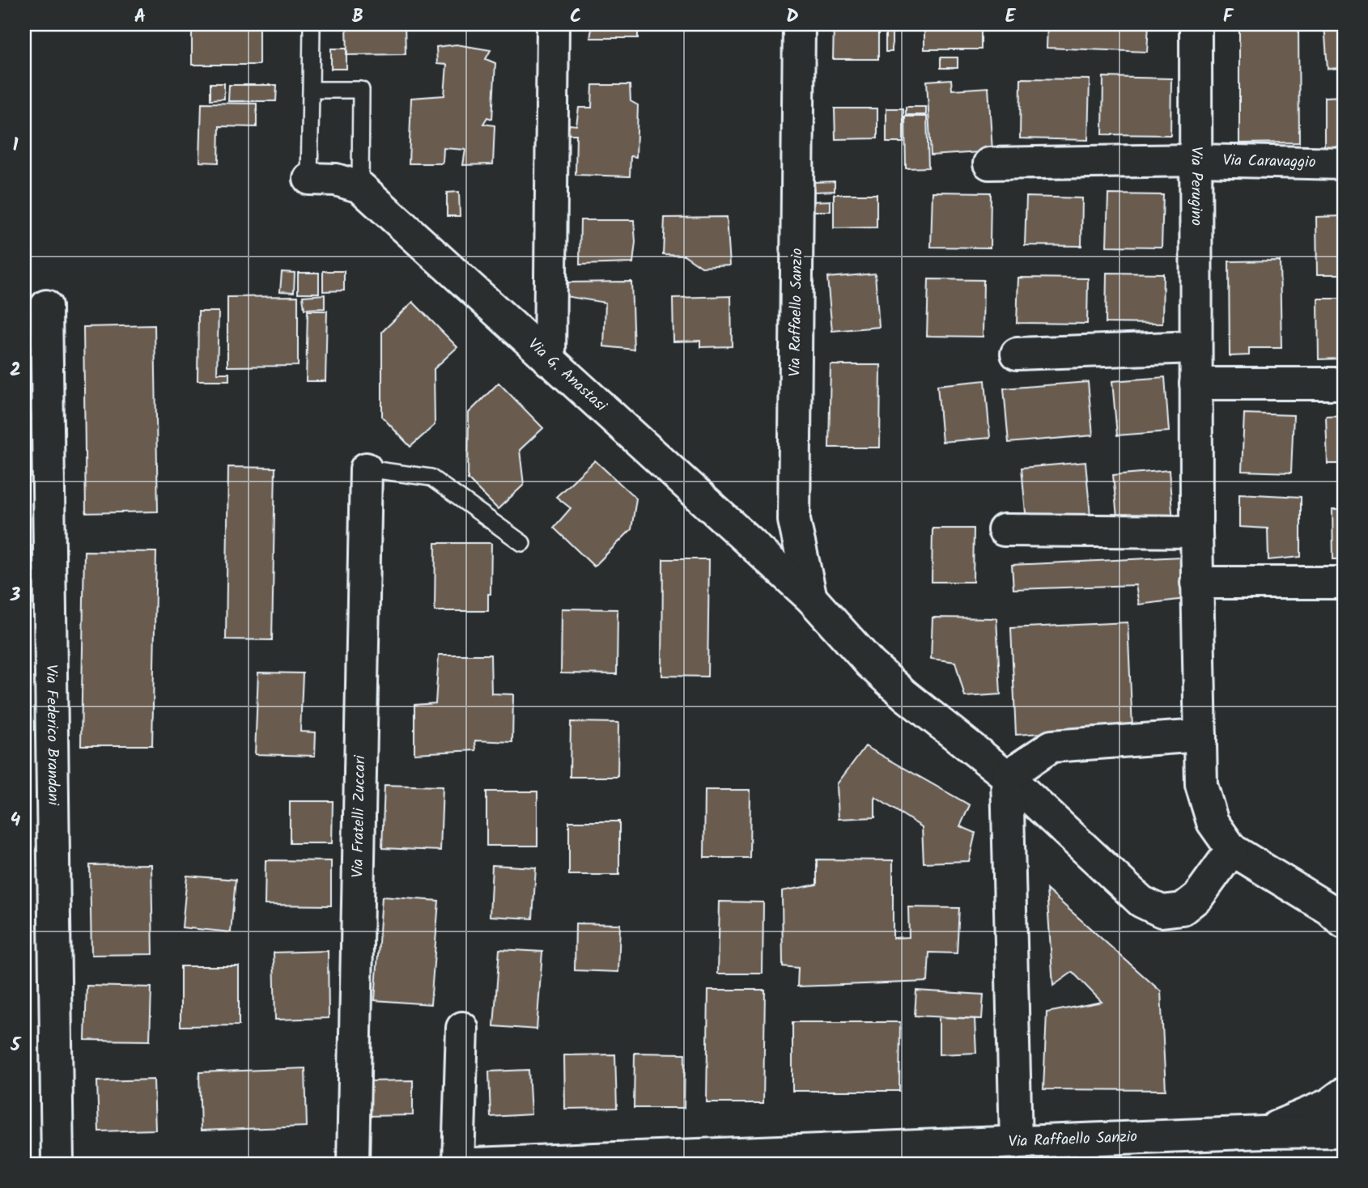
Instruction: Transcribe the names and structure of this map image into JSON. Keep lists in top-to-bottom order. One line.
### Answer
{"streets":{"street":["Via Caravaggio","Via Perugino","Via Raffaello Sanzio","Via G. Anastasi","Via Federico Brandani","Via Fratelli Zuccari"]},"crossings":[["Via Caravaggio","Via Perugino"],["Via Perugino","Via G. Anastasi"],["Via Raffaello Sanzio","Via G. Anastasi"]],"grid":{"columns":["A","B","C","D","E","F"],"rows":["1","2","3","4","5"]}}
